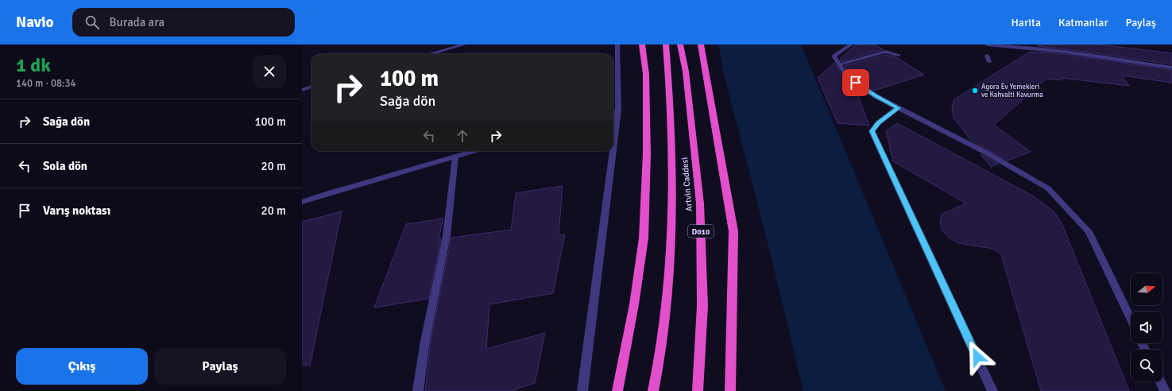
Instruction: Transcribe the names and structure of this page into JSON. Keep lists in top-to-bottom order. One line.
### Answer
{"streets":{"highway":["Artvin Caddesi","D010"]},"places":["Agora Ev Yemekleri ve Kahvalti Kavurma"],"north":"right","page":{"header":"Navio","search":"Burada ara","nav":["Harita","Katmanlar","Paylaş"],"heading":["1 dk","140 m · 08:34"],"turn":["100 m","Sağa dön"],"list":[{"name":"Sağa dön","value":"100 m"},{"name":"Sola dön","value":"20 m"},{"name":"Varış noktası","value":"20 m"}],"buttons":["Çıkış","Paylaş"]}}
